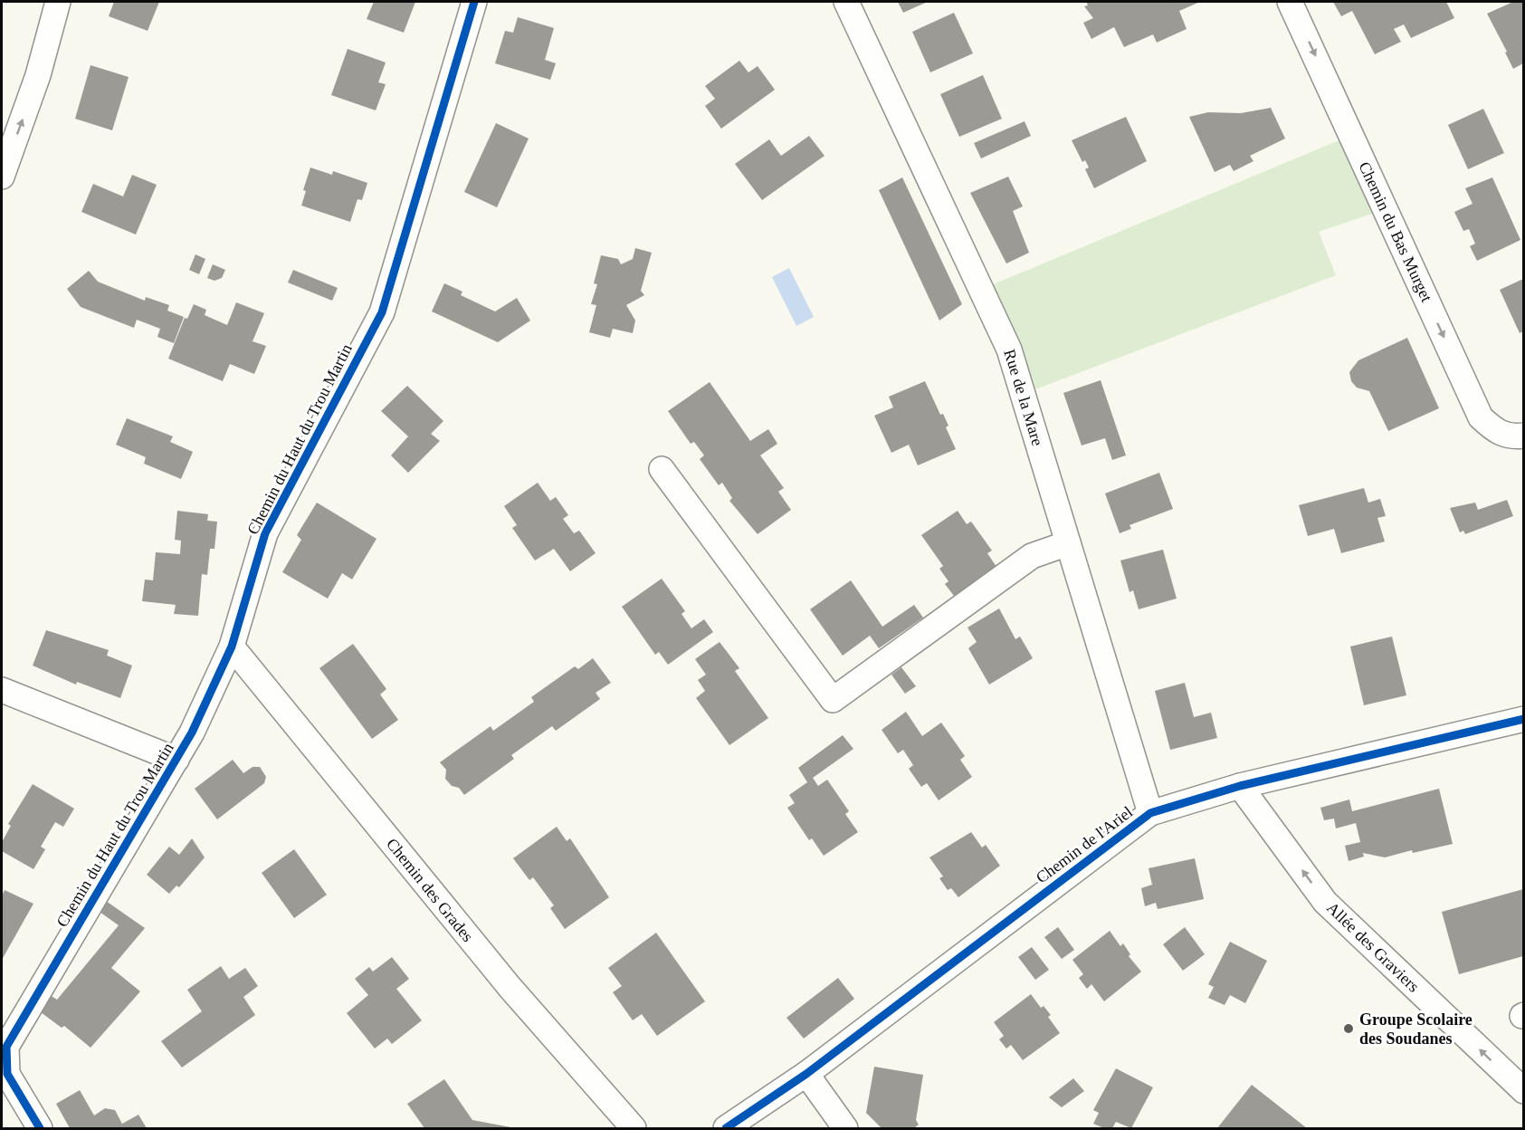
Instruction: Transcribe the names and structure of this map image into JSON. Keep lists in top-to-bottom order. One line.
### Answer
{"streets":{"street":["Chemin du Bas Murget","Rue de la Mare","Chemin du Haut du Trou Martin","Chemin de l'Ariel","Chemin des Grades","Allée des Graviers"]},"crossings":[["Rue de la Mare","Chemin de l'Ariel"],["Chemin du Haut du Trou Martin","Chemin des Grades"],["Chemin de l'Ariel","Allée des Graviers"]],"one_way":["Chemin du Bas Murget","Allée des Graviers"],"places":["Groupe Scolaire des Soudanes"]}
